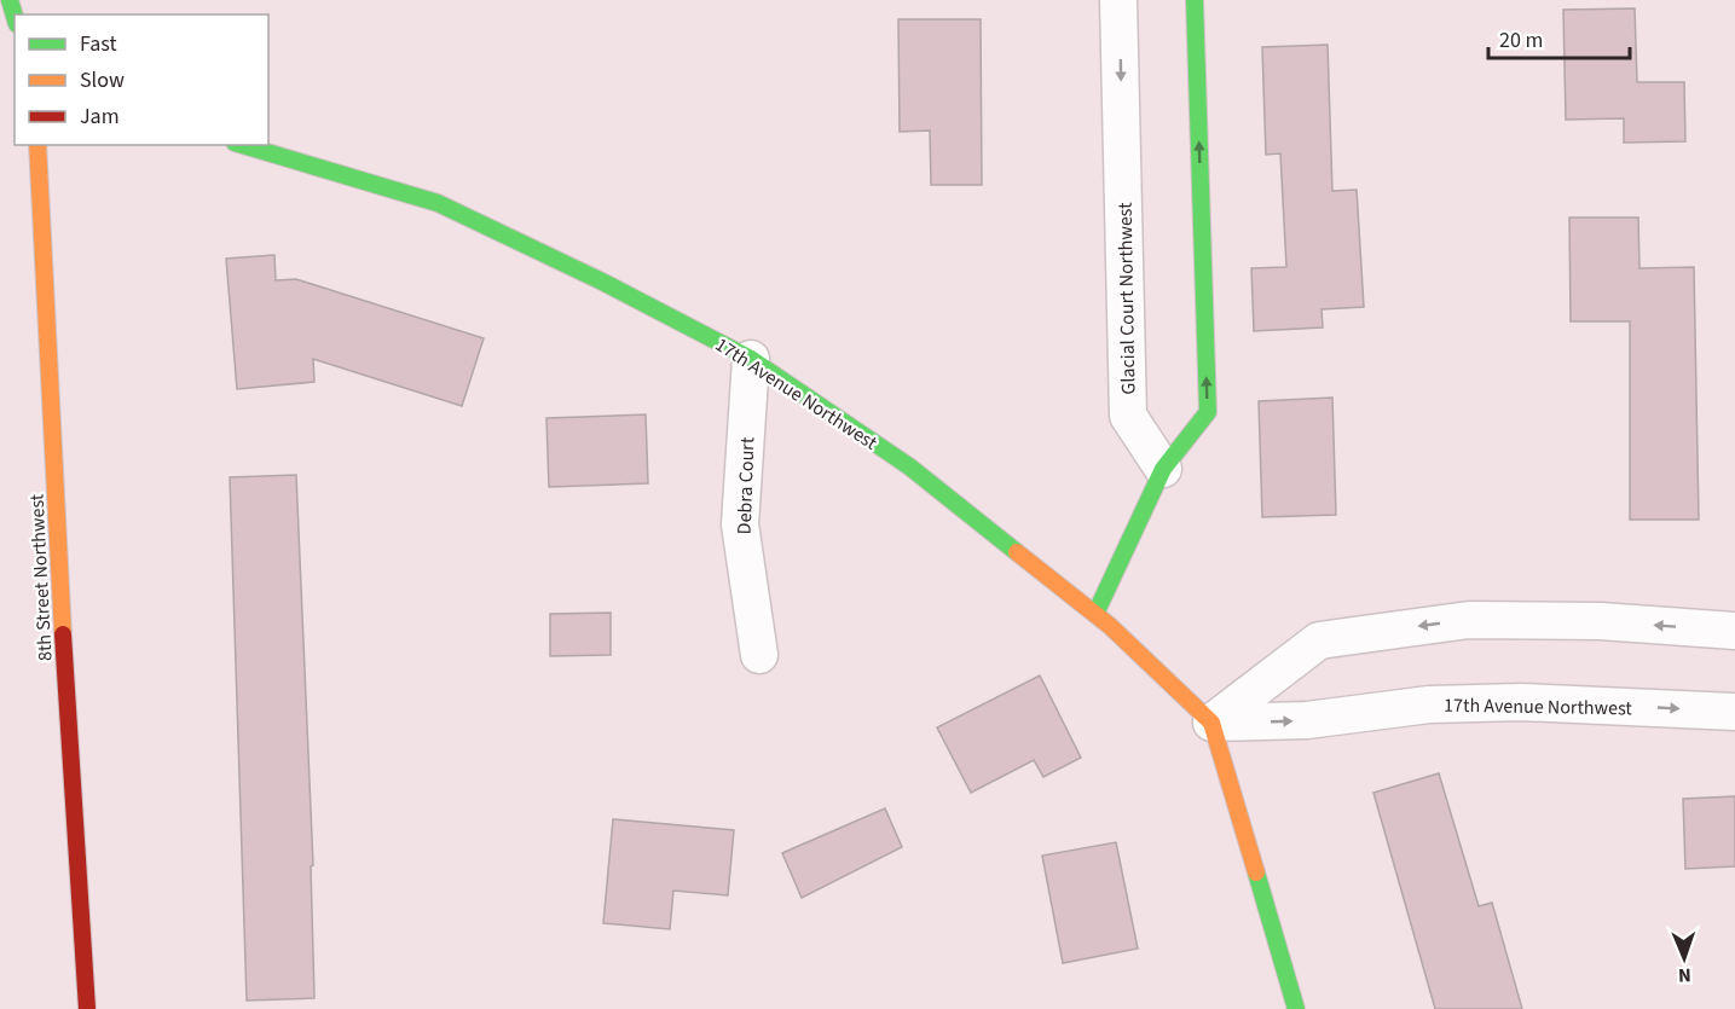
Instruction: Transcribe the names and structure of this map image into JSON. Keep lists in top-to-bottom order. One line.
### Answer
{"streets":{"street":["Glacial Court Northwest","17th Avenue Northwest","Debra Court","8th Street Northwest"]},"crossings":[["17th Avenue Northwest","Debra Court"]],"legend":["Fast","Slow","Jam"],"scale_bar":"20 m","north":"bottom"}
